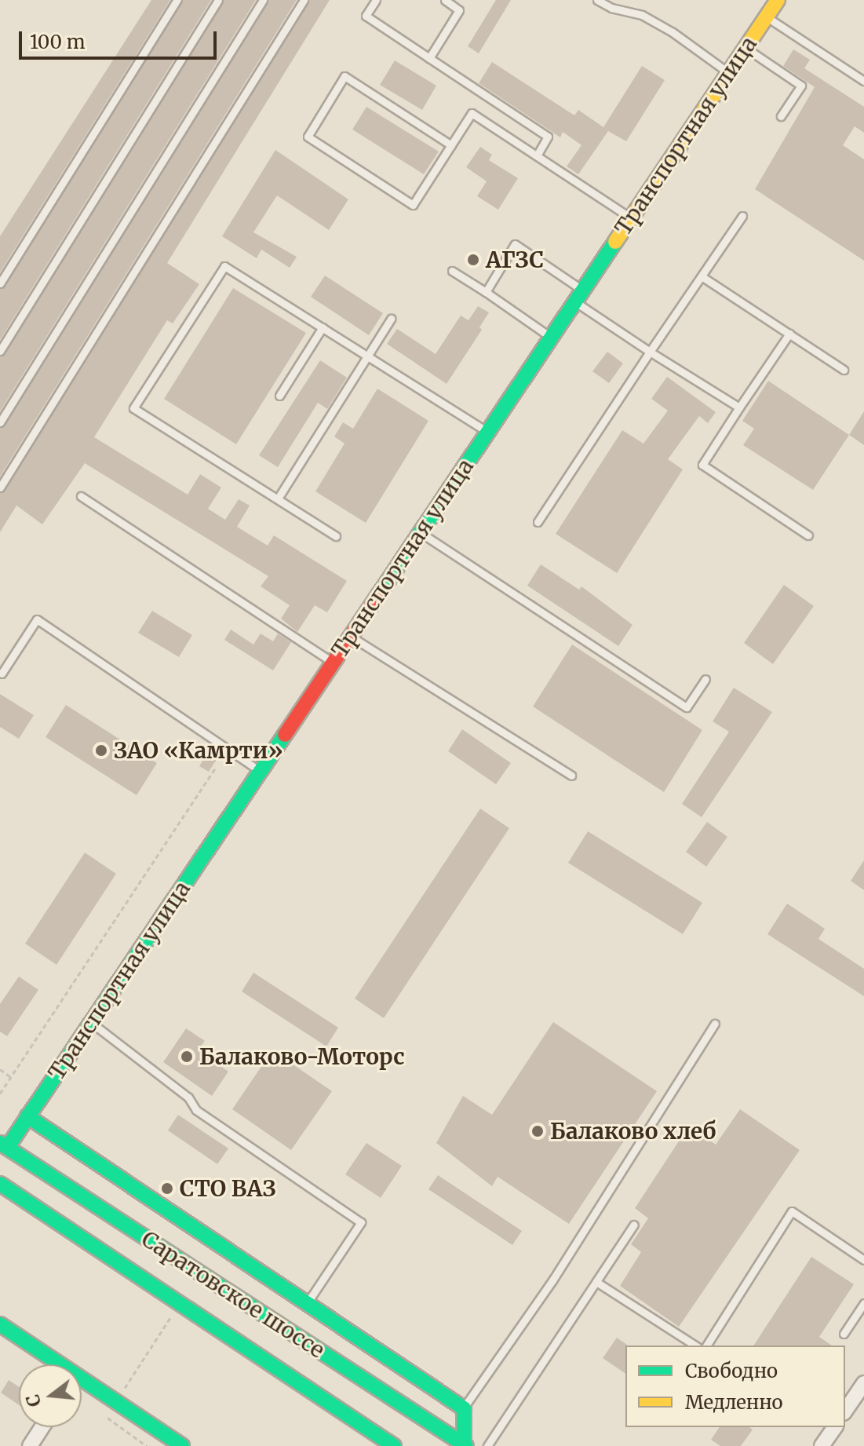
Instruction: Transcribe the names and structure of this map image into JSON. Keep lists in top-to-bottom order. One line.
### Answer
{"streets":{"main road":["Транспортная улица","Саратовское шоссе"]},"crossings":[["Транспортная улица","Саратовское шоссе"]],"places":["АГЗС","ЗАО «Камрти»","Балаково-Моторс","Балаково хлеб","СТО ВАЗ"],"legend":["Свободно","Медленно"],"scale_bar":"100 m","north":"left"}
